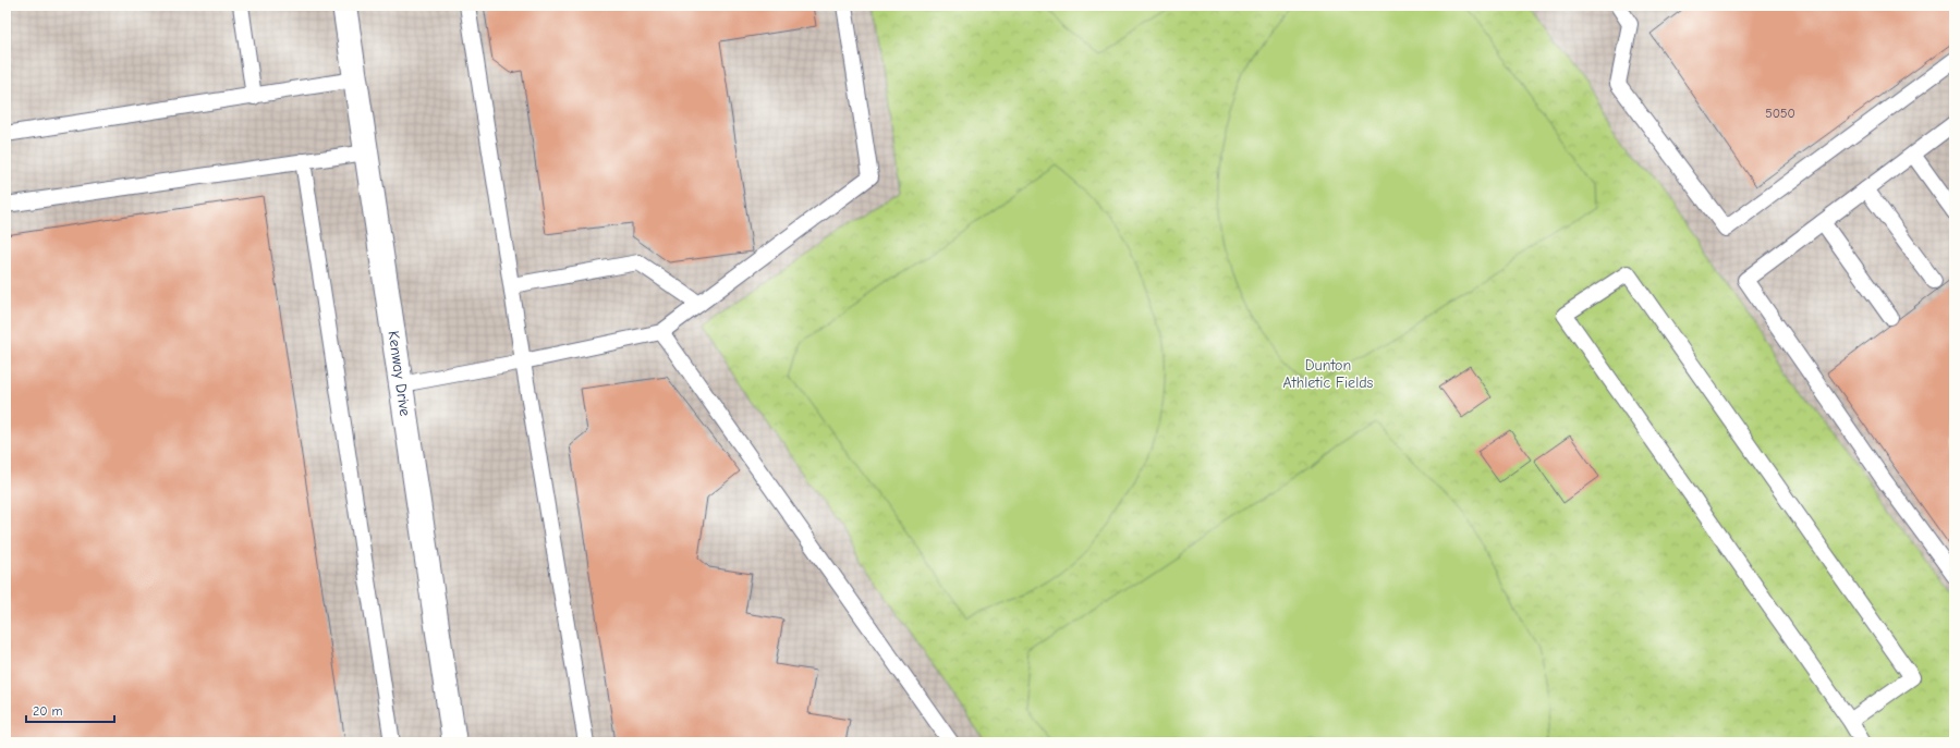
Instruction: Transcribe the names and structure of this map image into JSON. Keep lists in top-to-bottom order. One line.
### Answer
{"streets":{"street":["Kenway Drive"]},"parks":["Dunton Athletic Fields"],"house_numbers":["5050"],"scale_bar":"20 m"}
